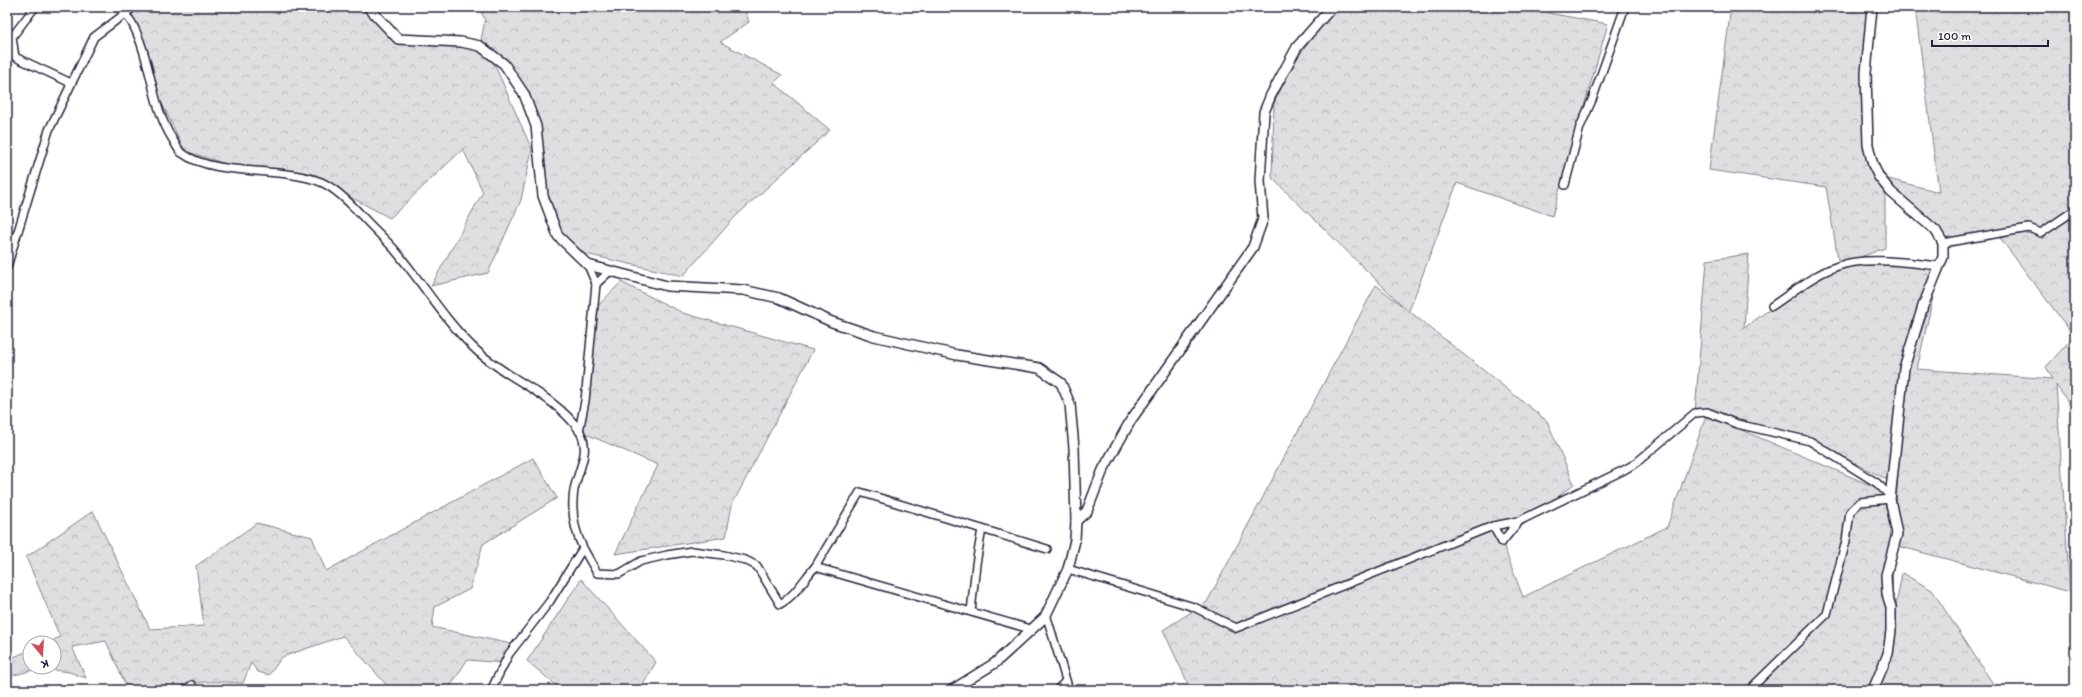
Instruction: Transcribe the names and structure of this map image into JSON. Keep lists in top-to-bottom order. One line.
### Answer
{"scale_bar":"100 m","north":"bottom"}
